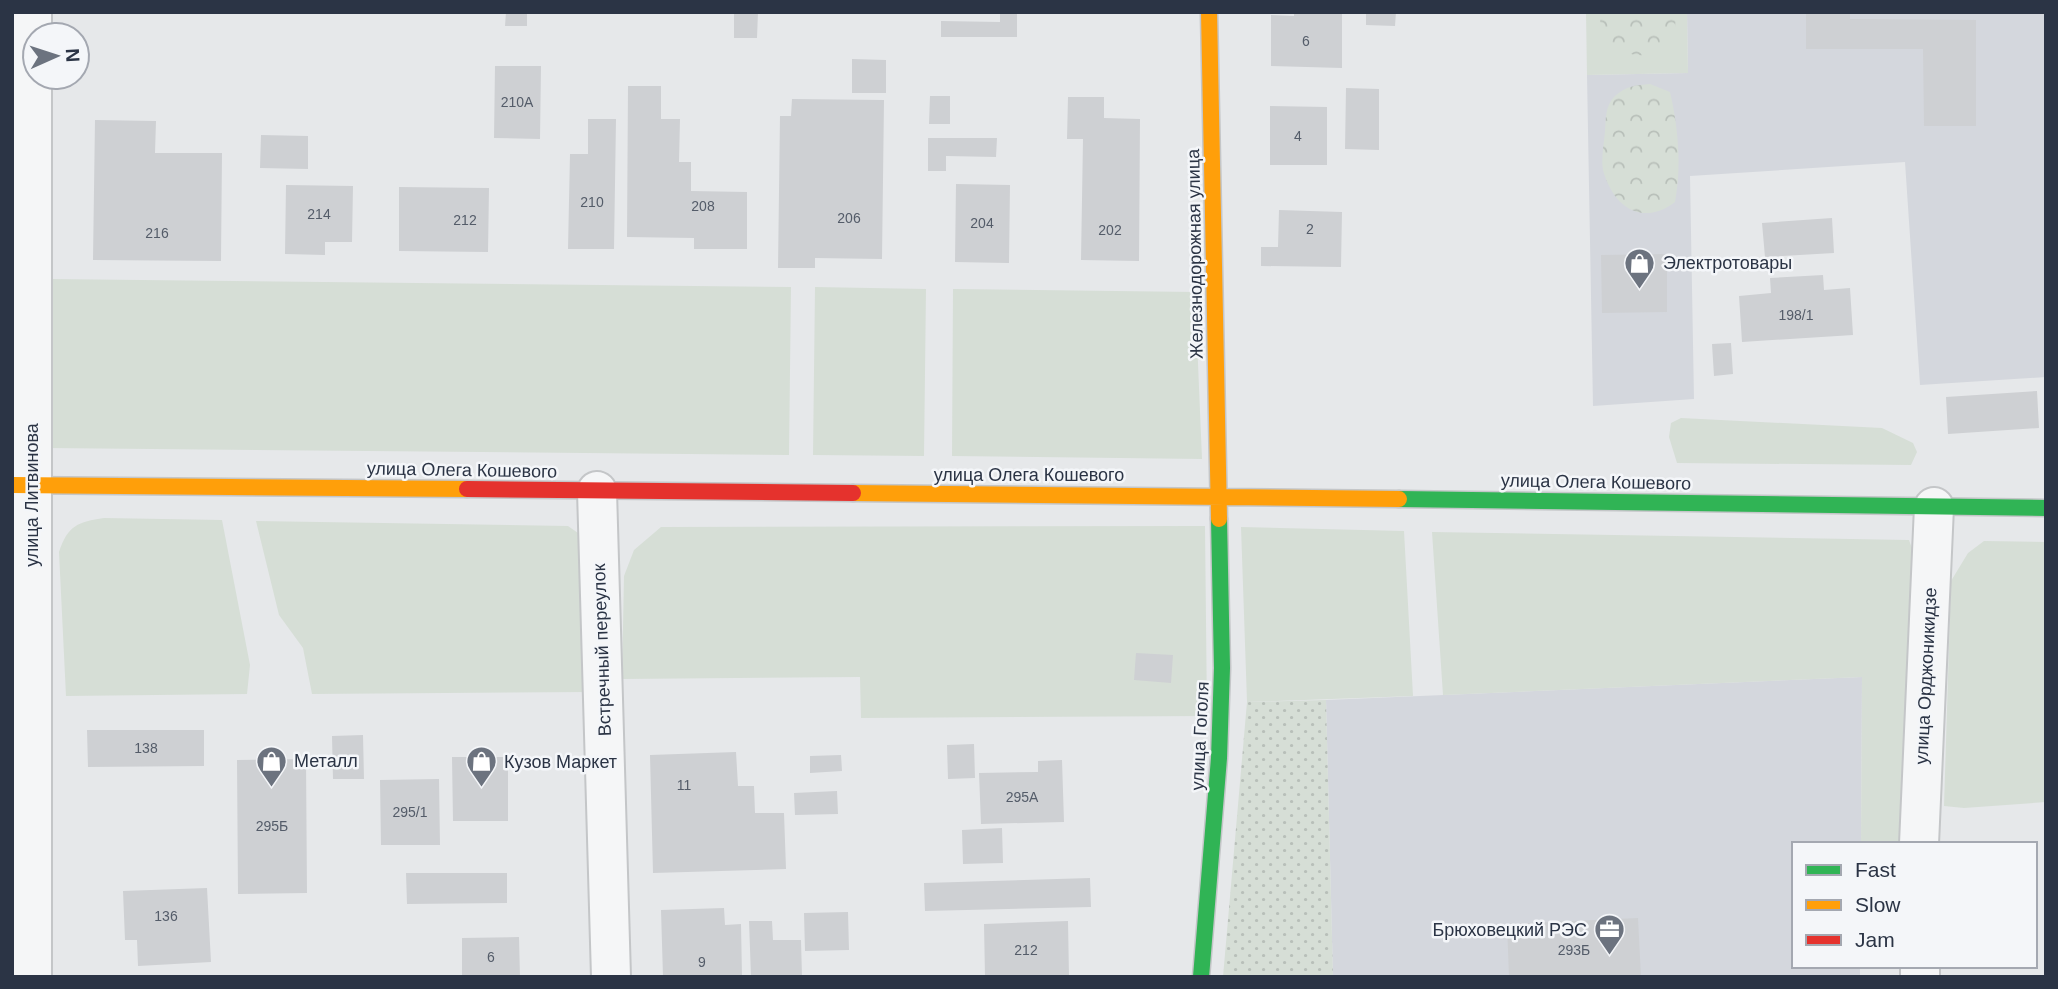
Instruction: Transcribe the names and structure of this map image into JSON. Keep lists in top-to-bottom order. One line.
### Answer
{"streets":{"main road":["Железнодорожная улица","улица Олега Кошевого","улица Гоголя"],"street":["улица Литвинова","Встречный переулок","улица Орджоникидзе"]},"crossings":[["Железнодорожная улица","улица Олега Кошевого"],["Железнодорожная улица","улица Гоголя"],["улица Олега Кошевого","улица Литвинова"],["улица Олега Кошевого","Встречный переулок"],["улица Олега Кошевого","улица Орджоникидзе"],["улица Олега Кошевого","улица Гоголя"]],"places":{"shop":["Электротовары","Металл","Кузов Маркет"],"office":["Брюховецкий РЭС"]},"house_numbers":["6","210А","4","210","208","214","206","212","204","2","202","216","198/1","138","11","295А","295/1","295Б","136","212","293Б","6","9"],"legend":["Fast","Slow","Jam"],"north":"right"}
